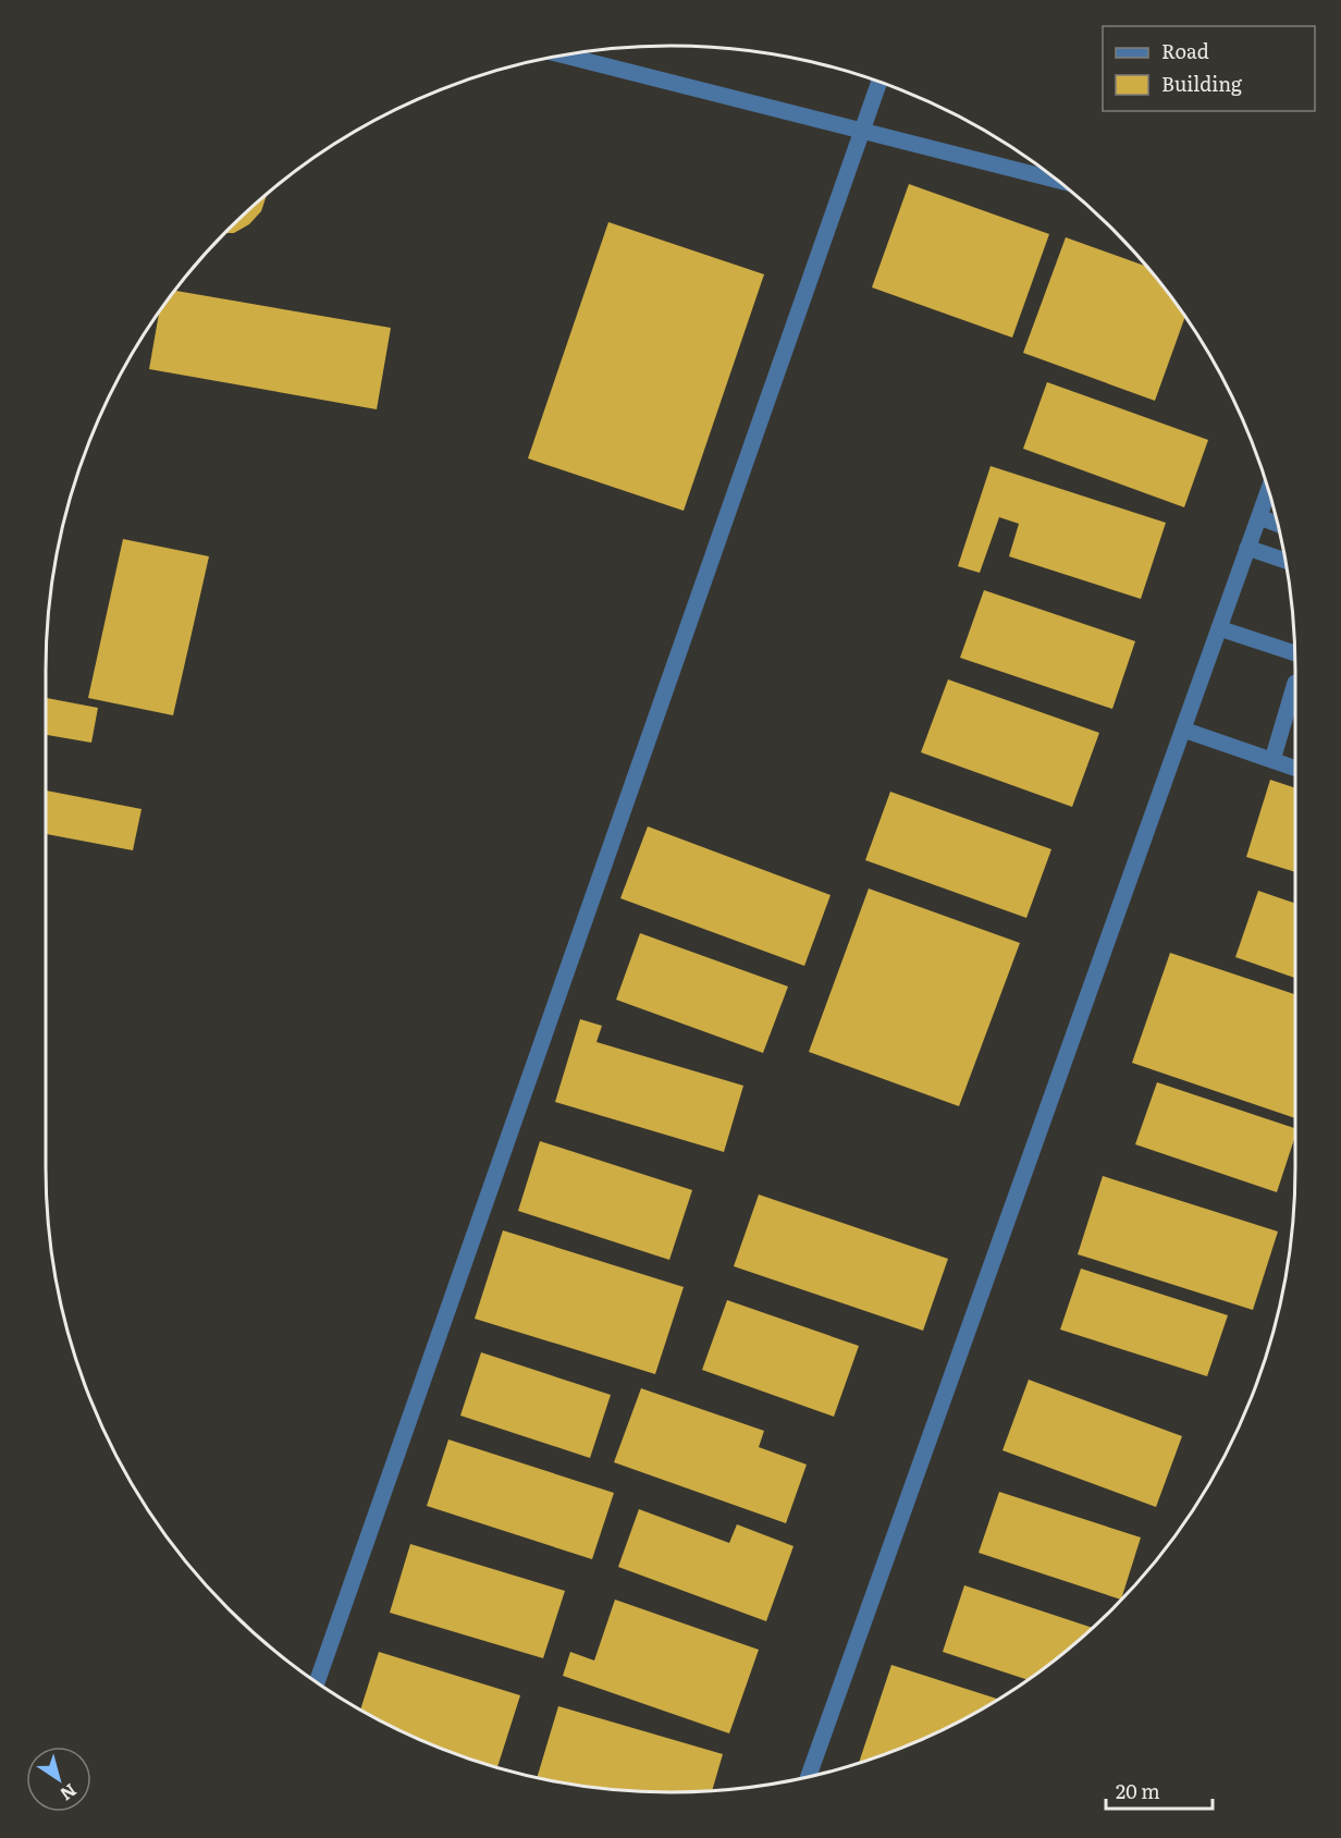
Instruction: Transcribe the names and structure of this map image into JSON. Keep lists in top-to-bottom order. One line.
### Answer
{"legend":["Road","Building"],"scale_bar":"20 m","north":"bottom right"}
